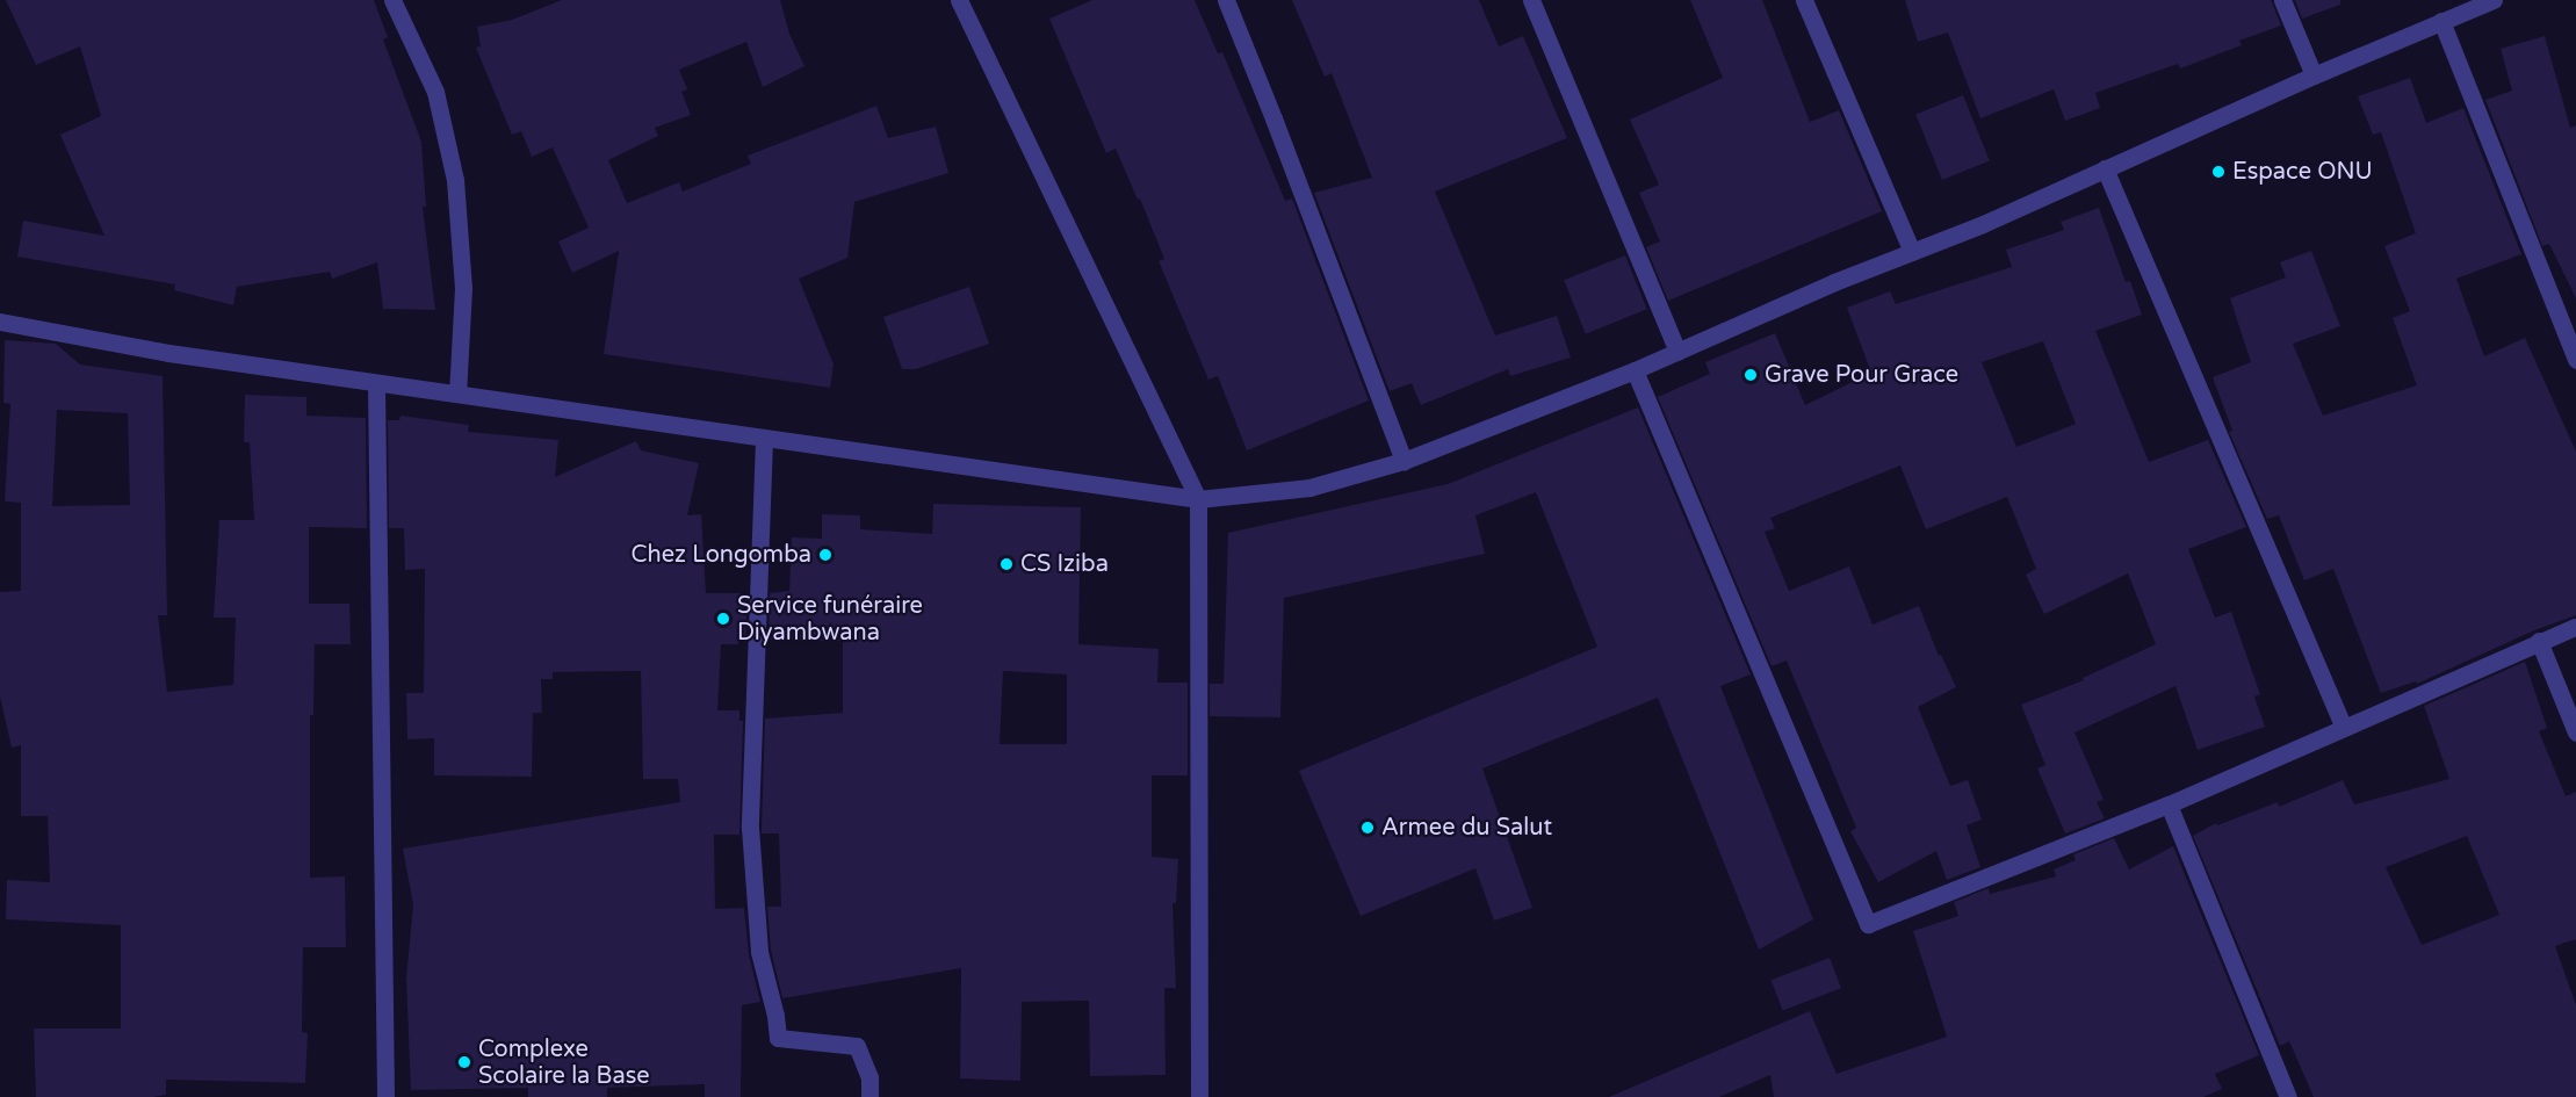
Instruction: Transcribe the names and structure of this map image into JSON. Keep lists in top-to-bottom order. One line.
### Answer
{"places":["Espace ONU","Grave Pour Grace","Chez Longomba","CS Iziba","Service funéraire Diyambwana","Armee du Salut","Complexe Scolaire la Base"]}
